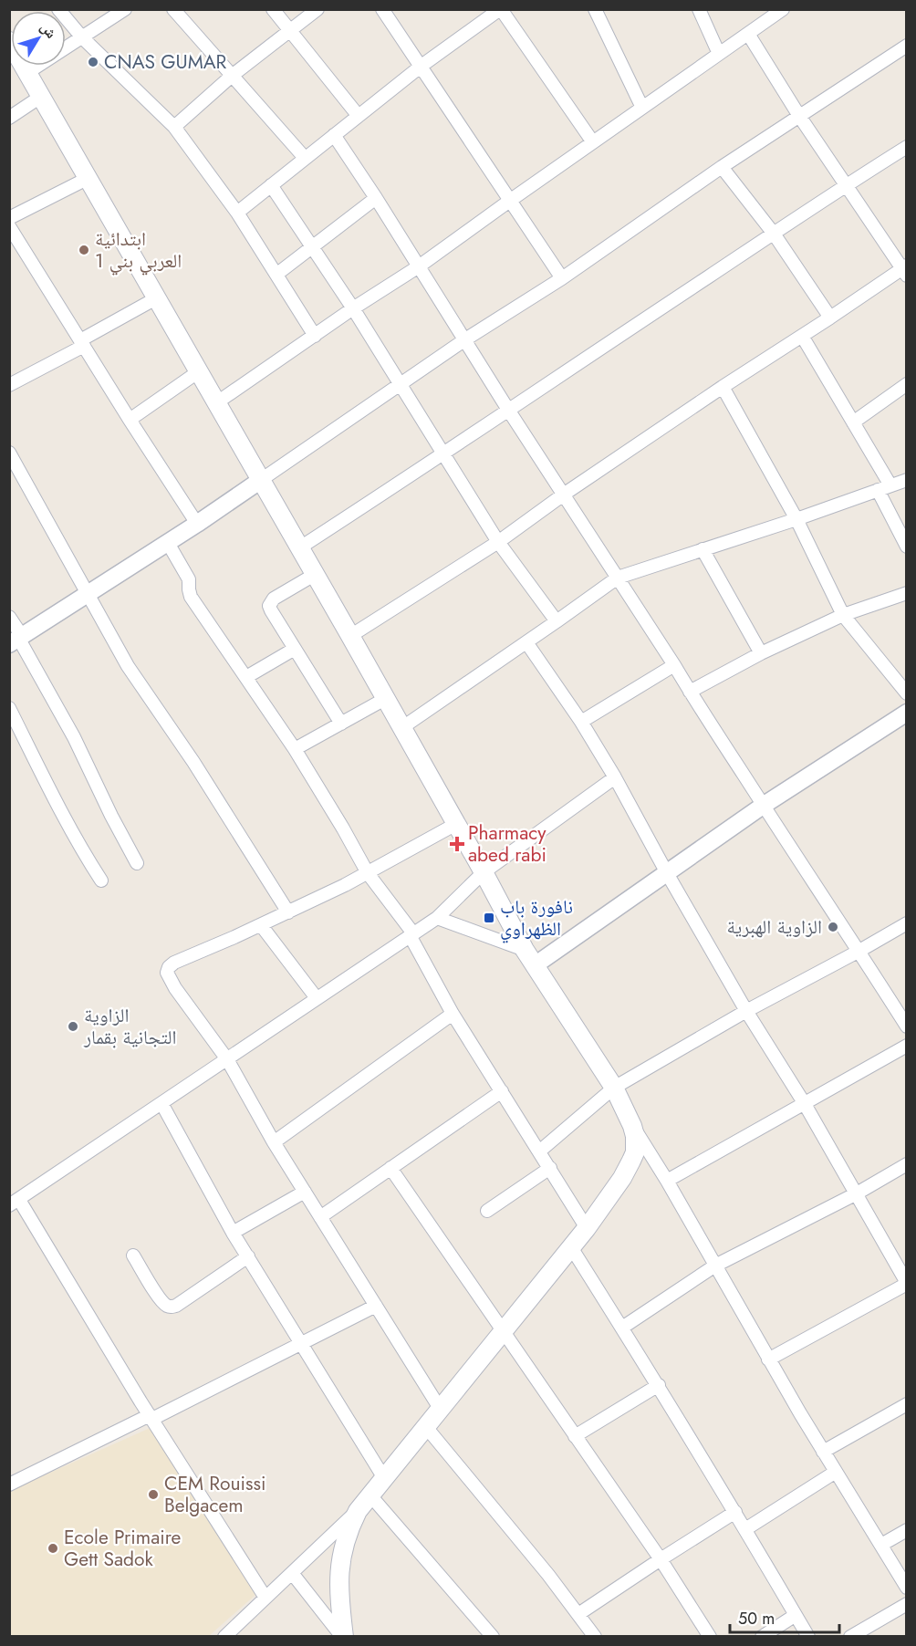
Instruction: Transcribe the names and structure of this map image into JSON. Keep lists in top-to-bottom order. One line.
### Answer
{"places":{"other":["CNAS GUMAR","ابتدائية العربي بني 1","الزاوية الهبرية","الزاوية التجانية بقمار","CEM Rouissi Belgacem","Ecole Primaire Gett Sadok"],"health":["Pharmacy abed rabi"],"transit":["نافورة باب الظهراوي"]},"scale_bar":"50 m","north":"top right"}
